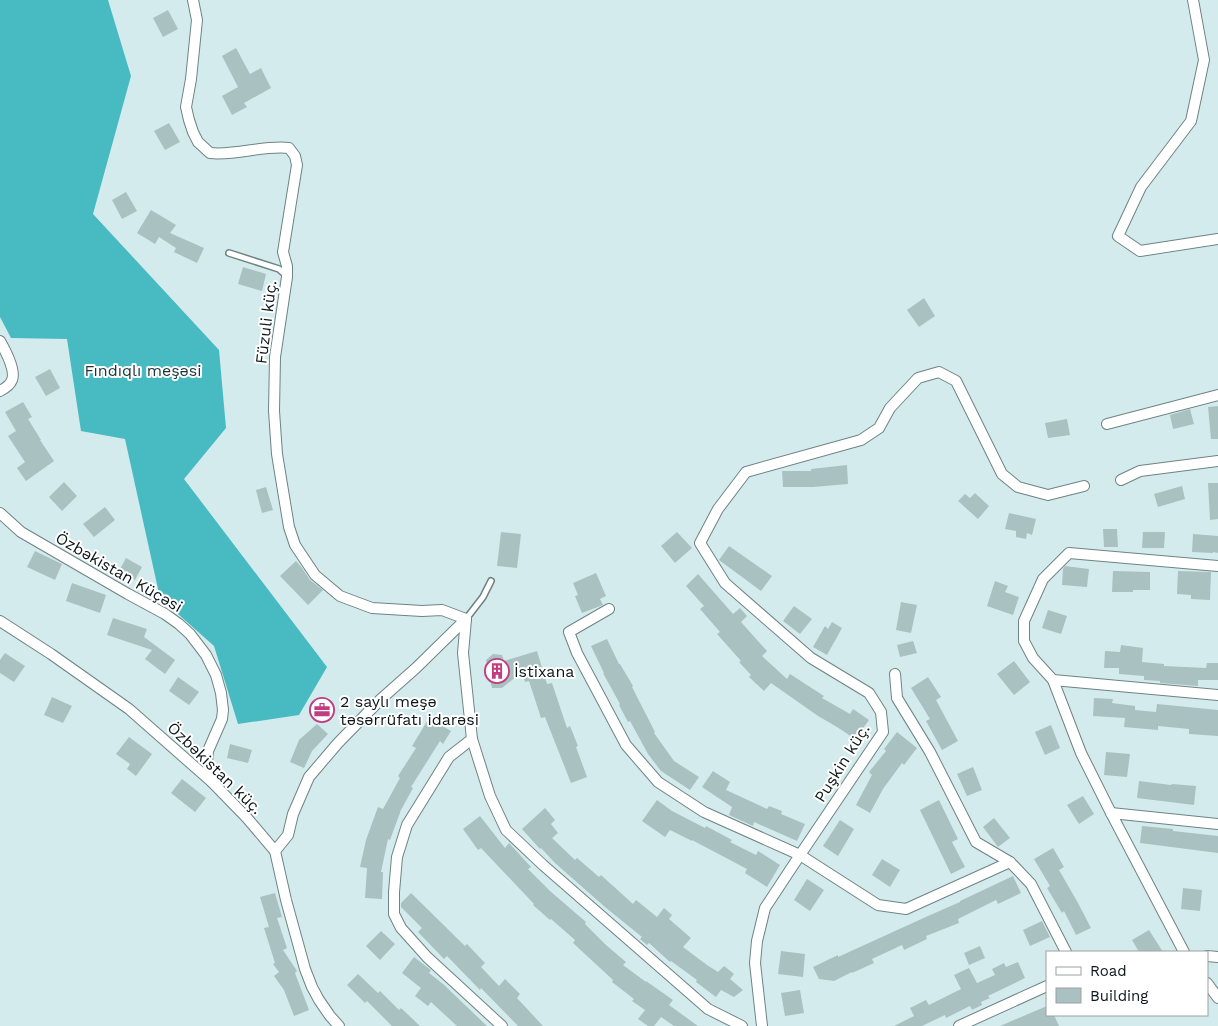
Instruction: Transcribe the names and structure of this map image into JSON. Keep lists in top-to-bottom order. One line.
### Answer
{"streets":{"street":["Füzuli küç.","Özbəkistan Küçəsi","Puşkin küç.","Özbəkistan küç."]},"crossings":[["Özbəkistan Küçəsi","Özbəkistan küç."]],"parks":["Fındıqlı meşəsi"],"places":{"building":["İstixana"],"office":["2 saylı meşə təsərrüfatı idarəsi"]},"legend":["Road","Building"]}
